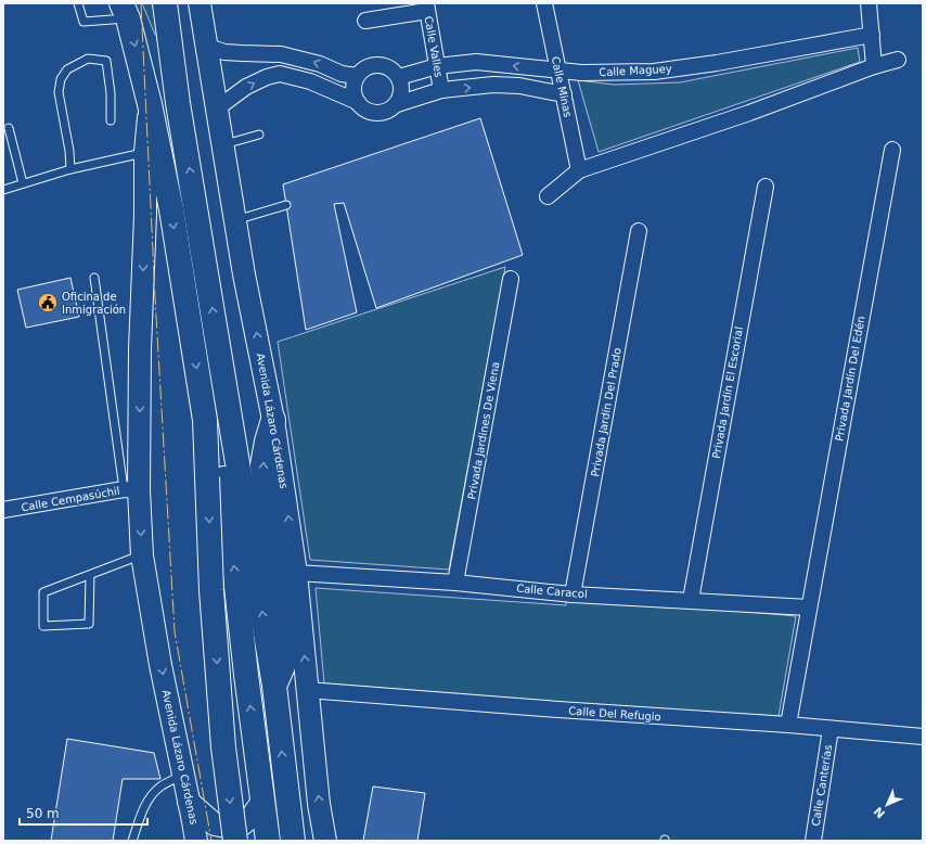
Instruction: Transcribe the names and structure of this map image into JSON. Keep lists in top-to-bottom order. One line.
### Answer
{"streets":{"highway":["Avenida Lázaro Cárdenas"],"street":["Calle Valles","Calle Maguey","Calle Minas","Privada Jardín Del Edén","Privada Jardín El Escorial","Privada Jardín Del Prado","Privada Jardines De Viena","Calle Cempasúchil","Calle Caracol","Calle Del Refugio","Calle Canterías"]},"crossings":[["Calle Valles","Calle Maguey"],["Calle Maguey","Calle Minas"],["Privada Jardín Del Edén","Calle Caracol"],["Privada Jardín Del Edén","Calle Del Refugio"],["Privada Jardín El Escorial","Calle Caracol"],["Privada Jardín Del Prado","Calle Caracol"],["Avenida Lázaro Cárdenas","Calle Cempasúchil"],["Avenida Lázaro Cárdenas","Calle Caracol"],["Avenida Lázaro Cárdenas","Calle Del Refugio"],["Privada Jardines De Viena","Calle Caracol"],["Calle Del Refugio","Calle Canterías"]],"places":{"public building":["Oficina de Inmigración"]},"scale_bar":"50 m","north":"bottom left"}
